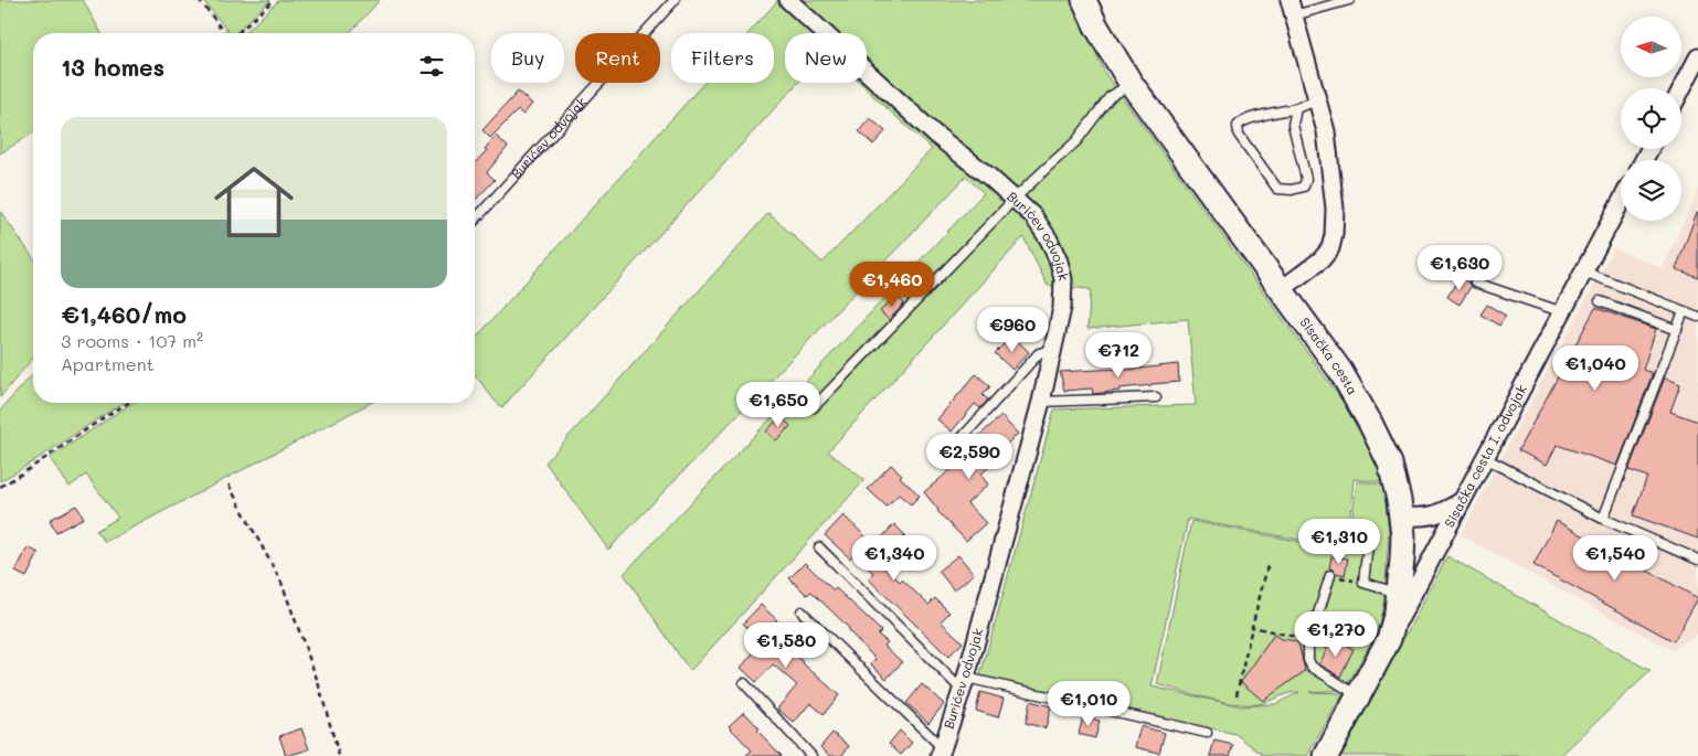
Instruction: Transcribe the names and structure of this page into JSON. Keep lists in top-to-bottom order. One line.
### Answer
{"streets":{"main road":["Sisačka cesta"],"street":["Burićev odvojak","Sisačka cesta I. odvojak"]},"crossings":[["Sisačka cesta","Sisačka cesta I. odvojak"]],"north":"left","page":{"chip":["Buy","Rent","Filters","New"],"heading":"13 homes","list":[{"name":"€1,460/mo","note":"3 rooms · 107 m² · Apartment"}],"price":["€1,630","€1,460","€960","€712","€1,040","€1,650","€2,590","€1,310","€1,340","€1,540","€1,270","€1,580","€1,010"]}}
